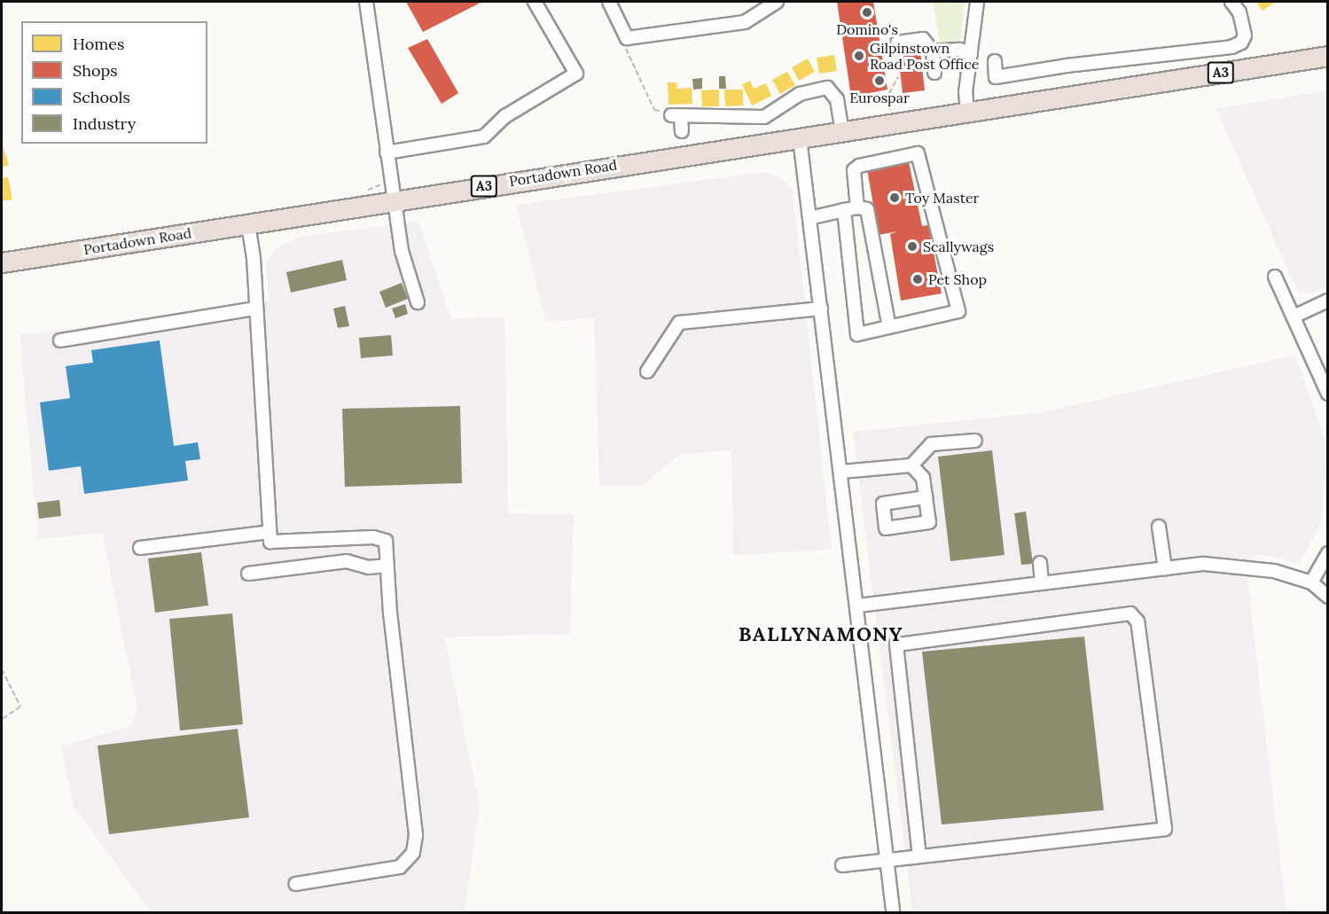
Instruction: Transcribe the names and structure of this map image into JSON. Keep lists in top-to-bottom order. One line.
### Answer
{"streets":{"highway":["A3","Portadown Road"]},"crossings":[["A3","Portadown Road"]],"districts":["BALLYNAMONY"],"places":["Domino's","Gilpinstown Road Post Office","Eurospar","Toy Master","Scallywags","Pet Shop"],"legend":["Homes","Shops","Schools","Industry"]}
